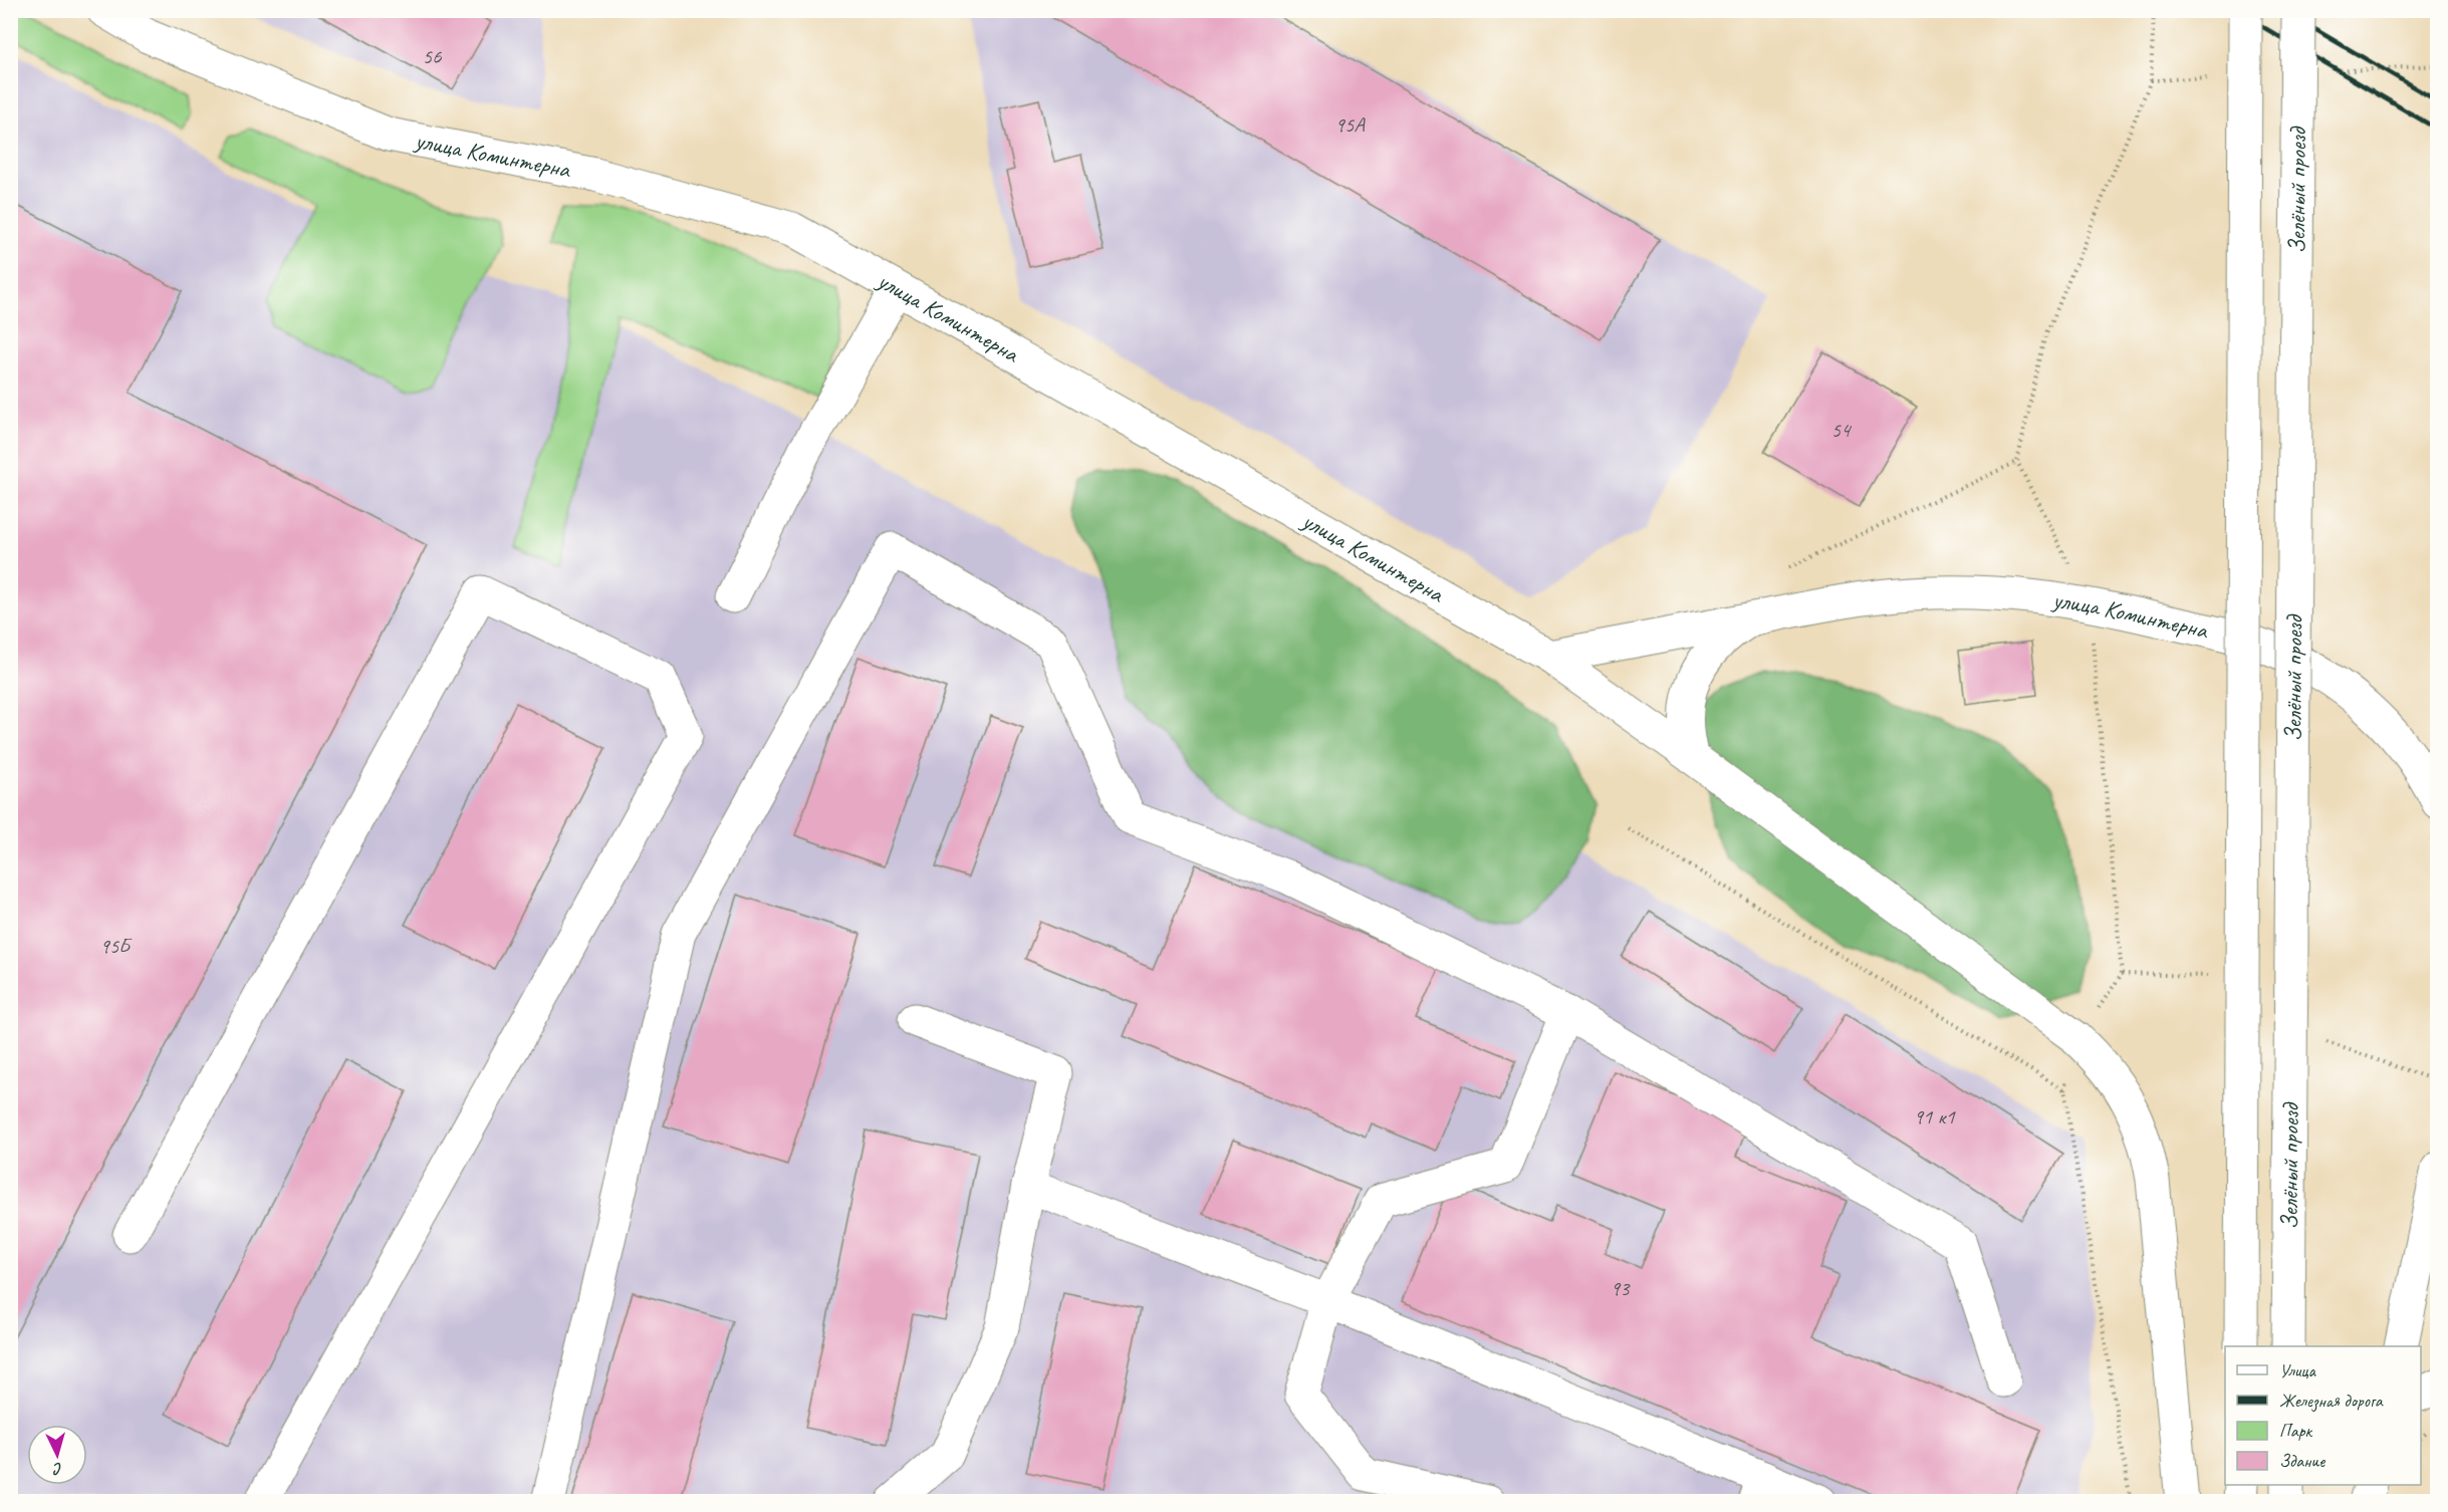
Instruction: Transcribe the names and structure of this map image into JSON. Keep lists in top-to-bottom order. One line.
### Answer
{"streets":{"street":["улица Коминтерна","Зелёный проезд"]},"house_numbers":["56","95А","54","95Б","91 к1","93"],"legend":["Улица","Железная дорога","Парк","Здание"],"north":"bottom"}
